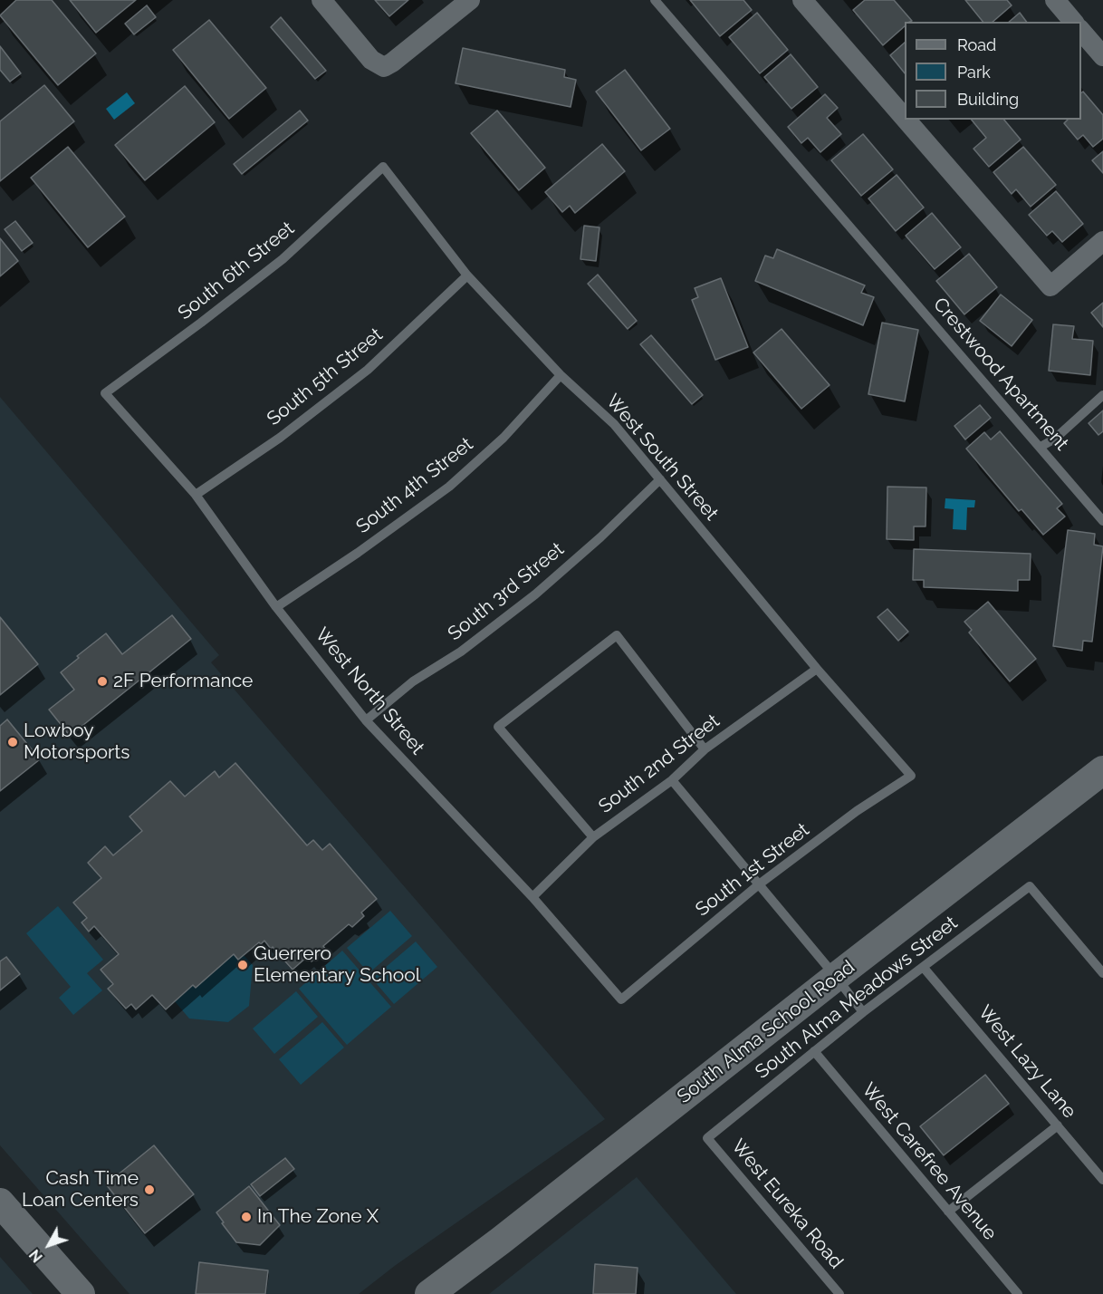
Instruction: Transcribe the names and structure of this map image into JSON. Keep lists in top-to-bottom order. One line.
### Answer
{"streets":{"main road":["South Alma School Road"],"lane":["South 6th Street","Crestwood Apartment","South 5th Street","West South Street","South 4th Street","South 3rd Street","West North Street","South 2nd Street","South 1st Street","South Alma Meadows Street","West Lazy Lane","West Carefree Avenue","West Eureka Road"]},"crossings":[["South 6th Street","West South Street"],["South 6th Street","West North Street"],["South 5th Street","West South Street"],["South 5th Street","West North Street"],["West South Street","South 4th Street"],["West South Street","South 3rd Street"],["West South Street","South 2nd Street"],["West South Street","South 1st Street"],["South 4th Street","West North Street"],["South 3rd Street","West North Street"],["West North Street","South 2nd Street"],["West North Street","South 1st Street"],["South Alma Meadows Street","West Lazy Lane"],["South Alma Meadows Street","West Carefree Avenue"],["South Alma Meadows Street","West Eureka Road"]],"places":["2F Performance","Lowboy Motorsports","Guerrero Elementary School","Cash Time Loan Centers","In The Zone X"],"legend":["Road","Park","Building"],"north":"bottom left"}
